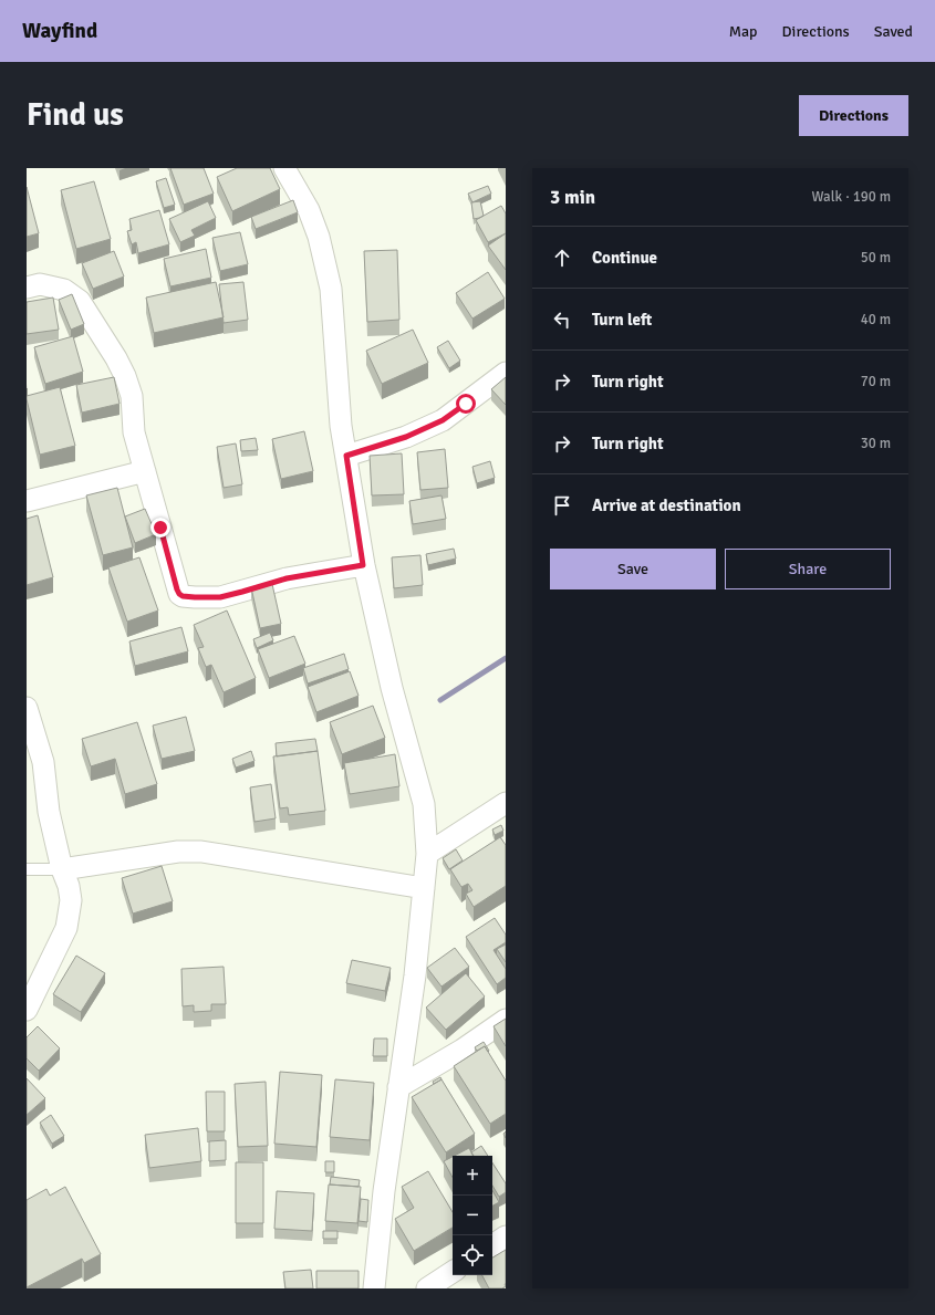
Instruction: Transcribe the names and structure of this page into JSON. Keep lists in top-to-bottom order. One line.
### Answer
{"page":{"header":"Wayfind","nav":["Map","Directions","Saved"],"buttons":["Directions",["Save","Share"]],"title":"Find us","heading":["3 min","Walk · 190 m"],"list":[["Continue","50 m"],["Turn left","40 m"],["Turn right","70 m"],["Turn right","30 m"],"Arrive at destination"],"map_buttons":["+","−"]}}
